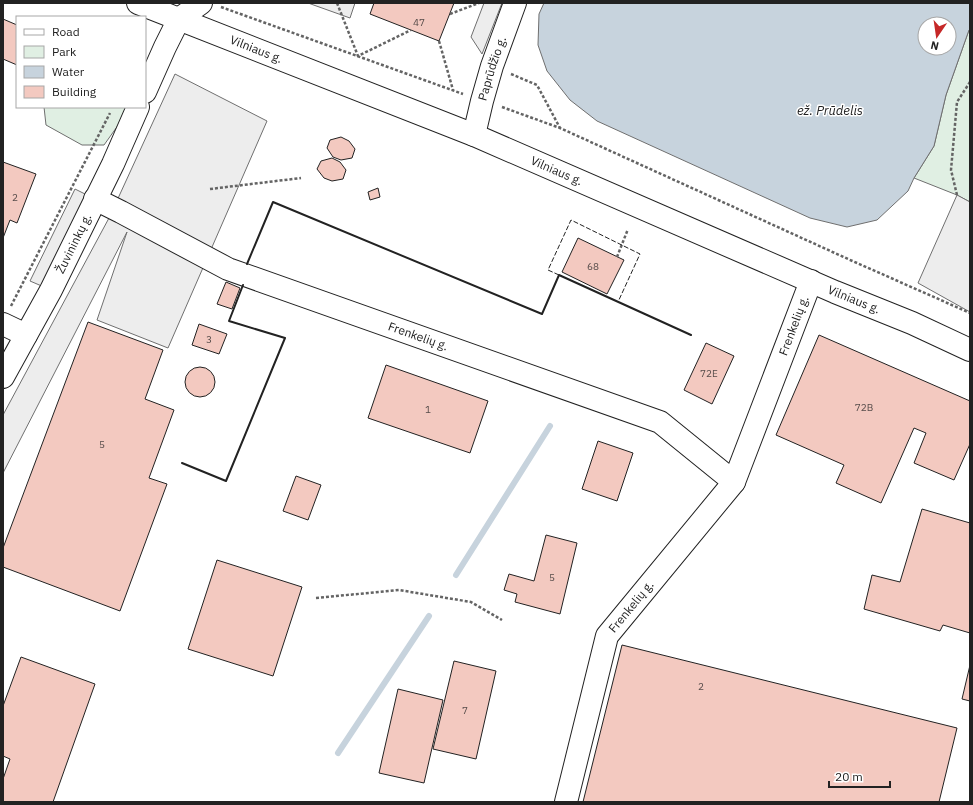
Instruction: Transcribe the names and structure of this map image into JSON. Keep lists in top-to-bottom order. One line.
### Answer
{"streets":{"main road":["Vilniaus g.","Paprūdžio g.","Žuvininkų g.","Frenkelių g."]},"crossings":[["Vilniaus g.","Paprūdžio g."],["Vilniaus g.","Frenkelių g."],["Žuvininkų g.","Frenkelių g."]],"water":["ež. Prūdelis"],"house_numbers":["47","2","68","3","72E","72B","1","5","5","2","7"],"legend":["Road","Park","Water","Building"],"scale_bar":"20 m","north":"bottom"}
